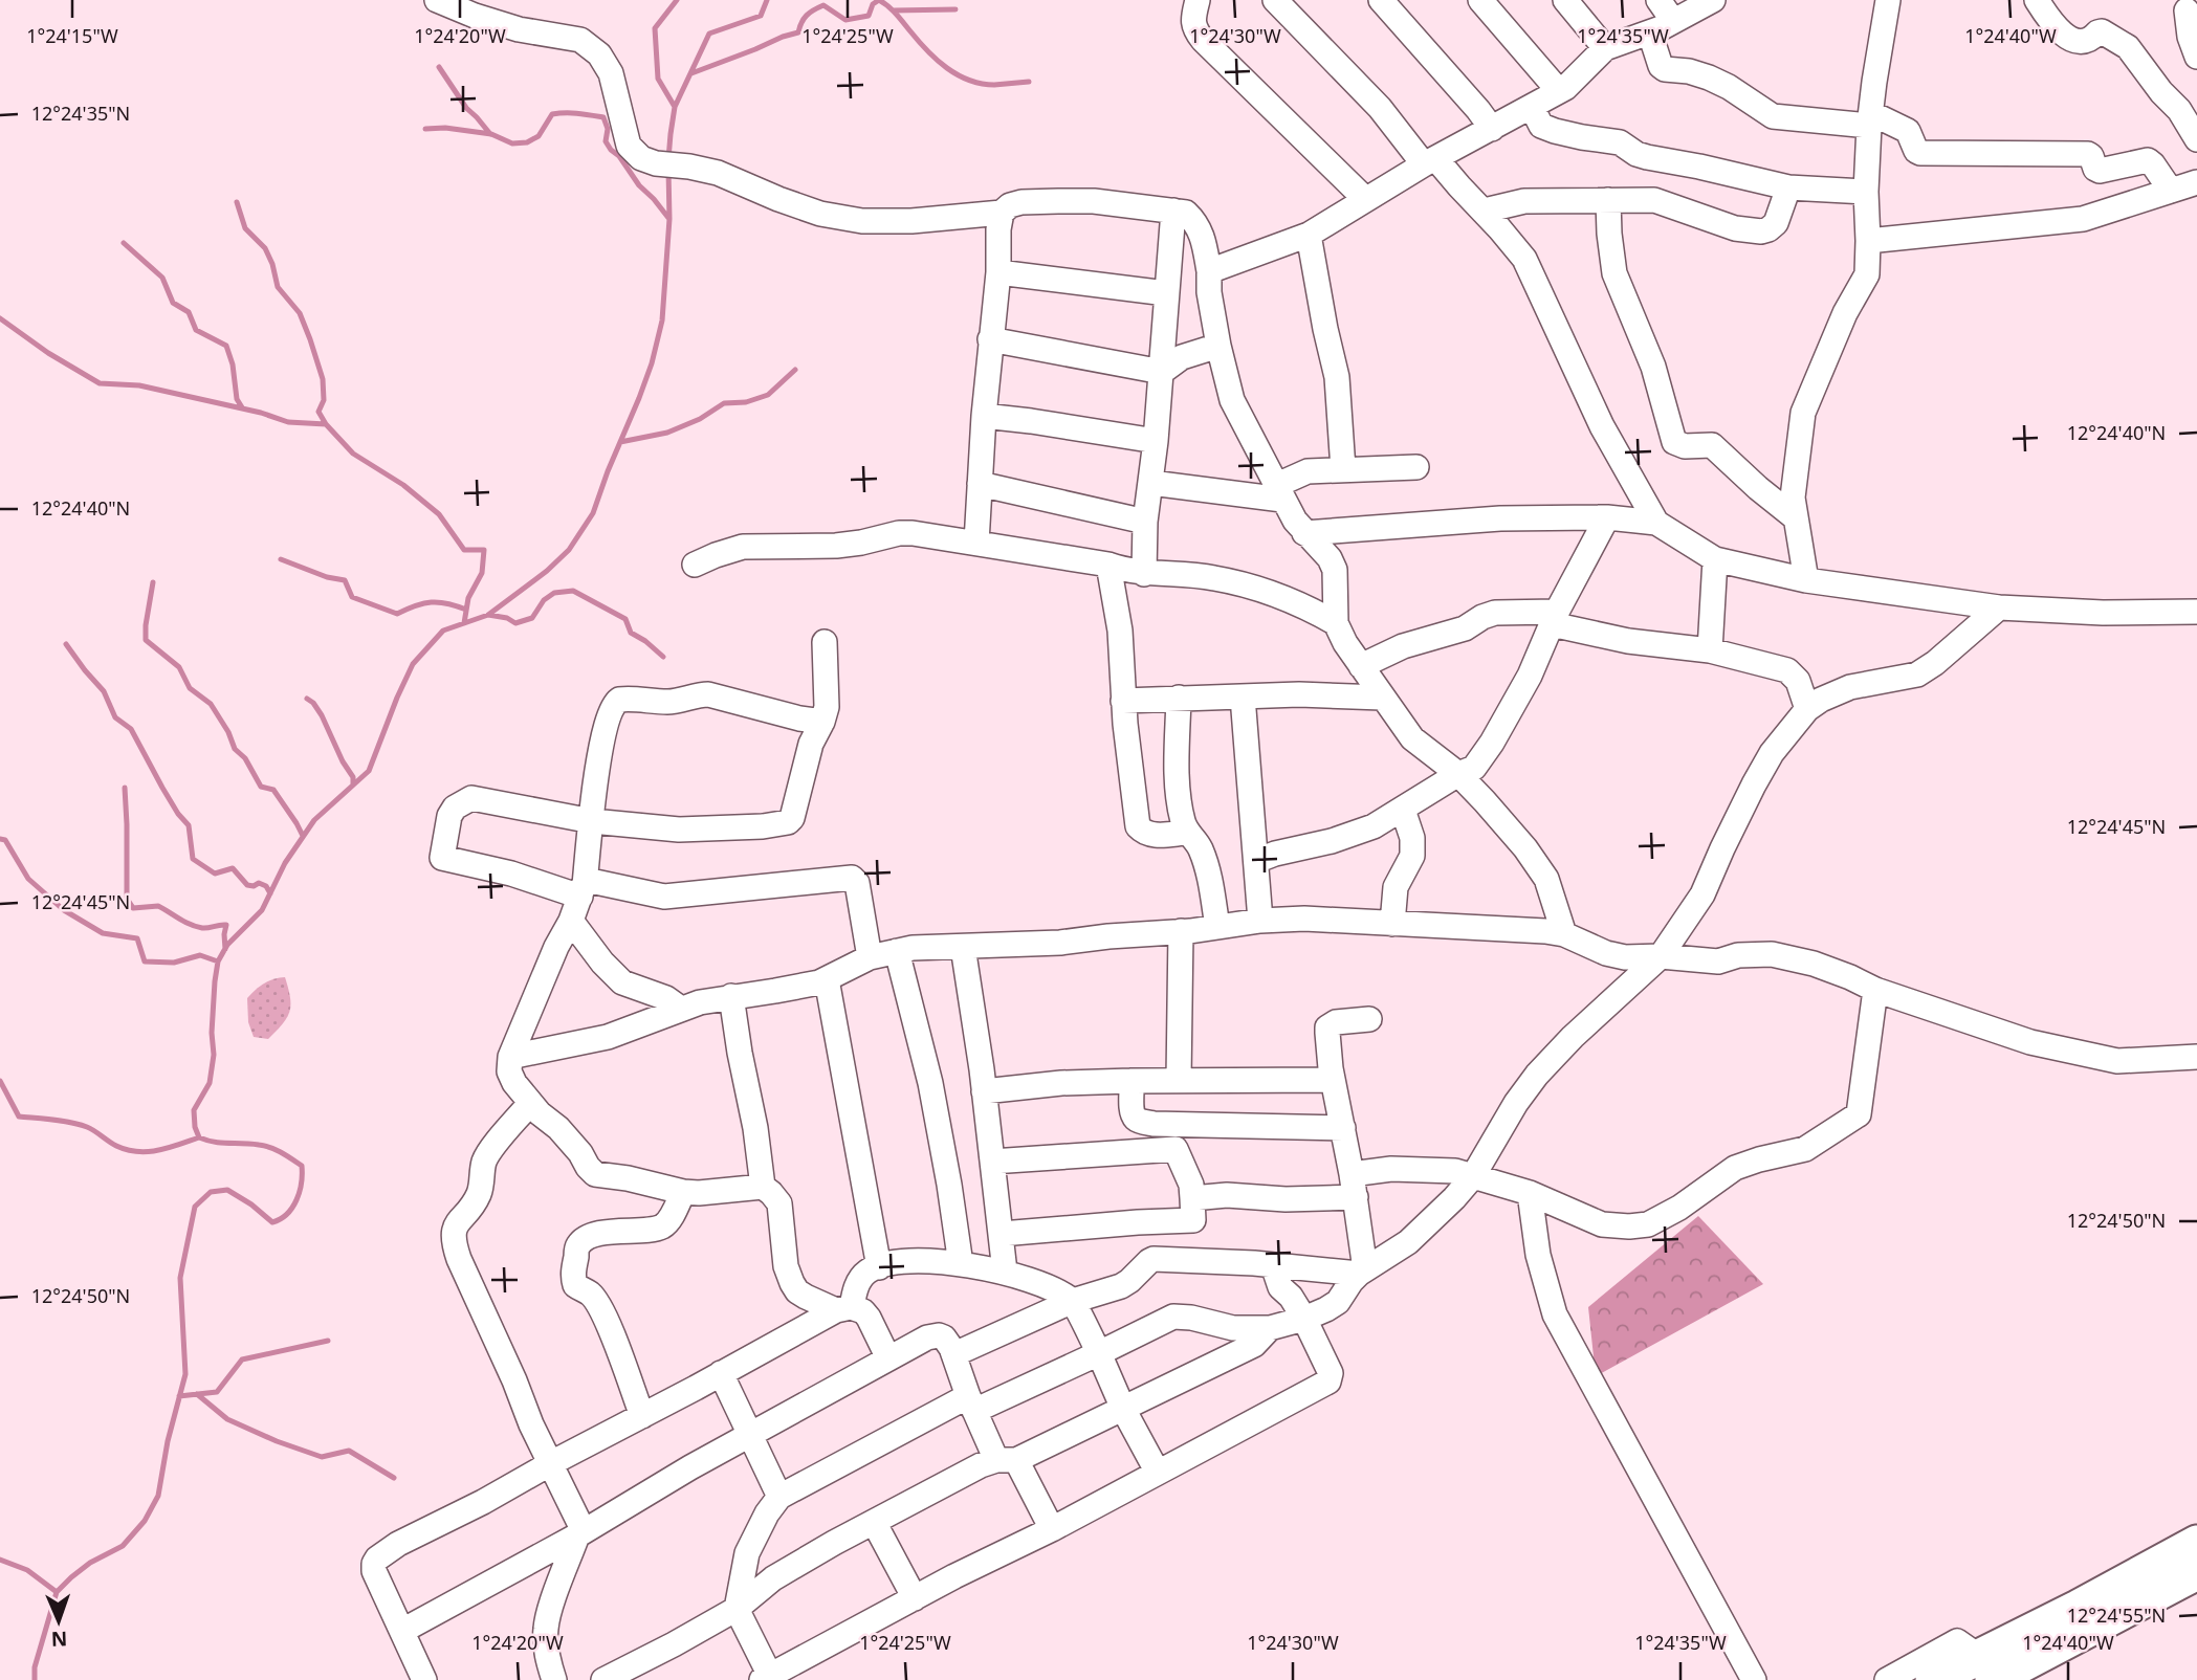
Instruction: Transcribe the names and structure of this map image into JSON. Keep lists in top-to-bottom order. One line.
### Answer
{"north":"bottom","coordinates":["1°24'15\"W","1°24'20\"W","1°24'25\"W","1°24'30\"W","1°24'35\"W","1°24'40\"W","12°24'35\"N","12°24'40\"N","12°24'45\"N","12°24'50\"N","12°24'55\"N"]}
